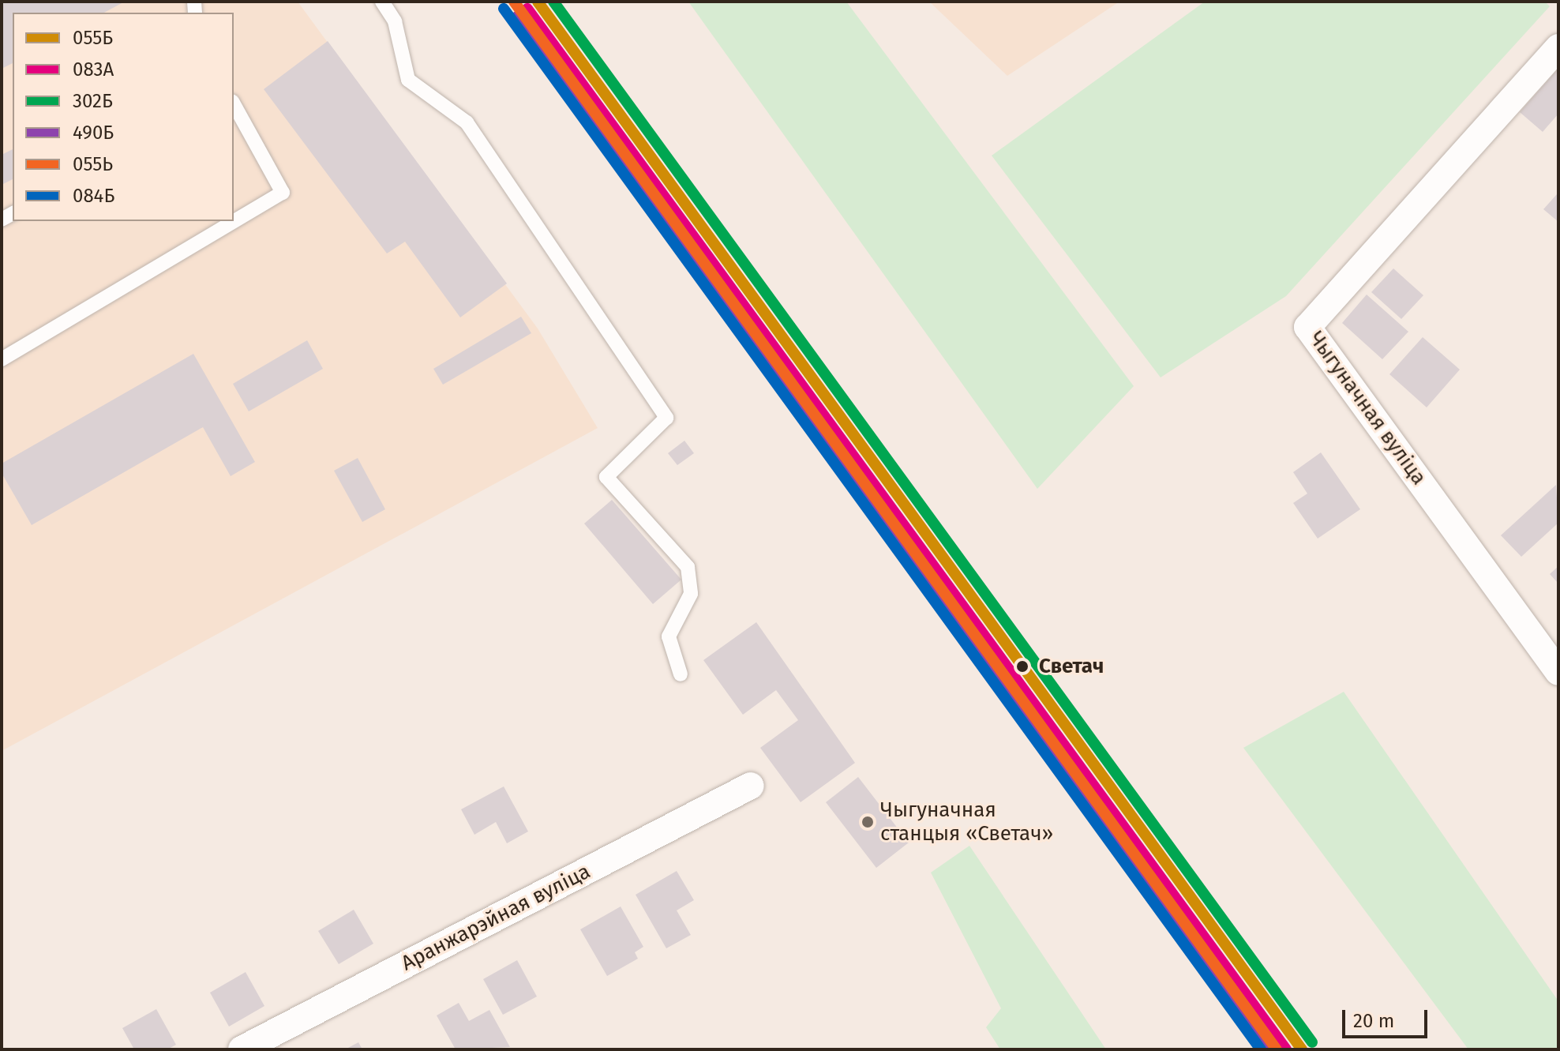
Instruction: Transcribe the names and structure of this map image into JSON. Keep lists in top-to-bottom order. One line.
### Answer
{"streets":{"street":["Чыгуначная вуліца","Аранжарэйная вуліца"]},"places":["Светач","Чыгуначная станцыя «Светач»"],"lines":["transit line 055Б","transit line 302Б","transit line 055Ь","transit line 083А","transit line 084Б","transit line 490Б"],"legend":["055Б","083А","302Б","490Б","055Ь","084Б"],"scale_bar":"20 m"}
